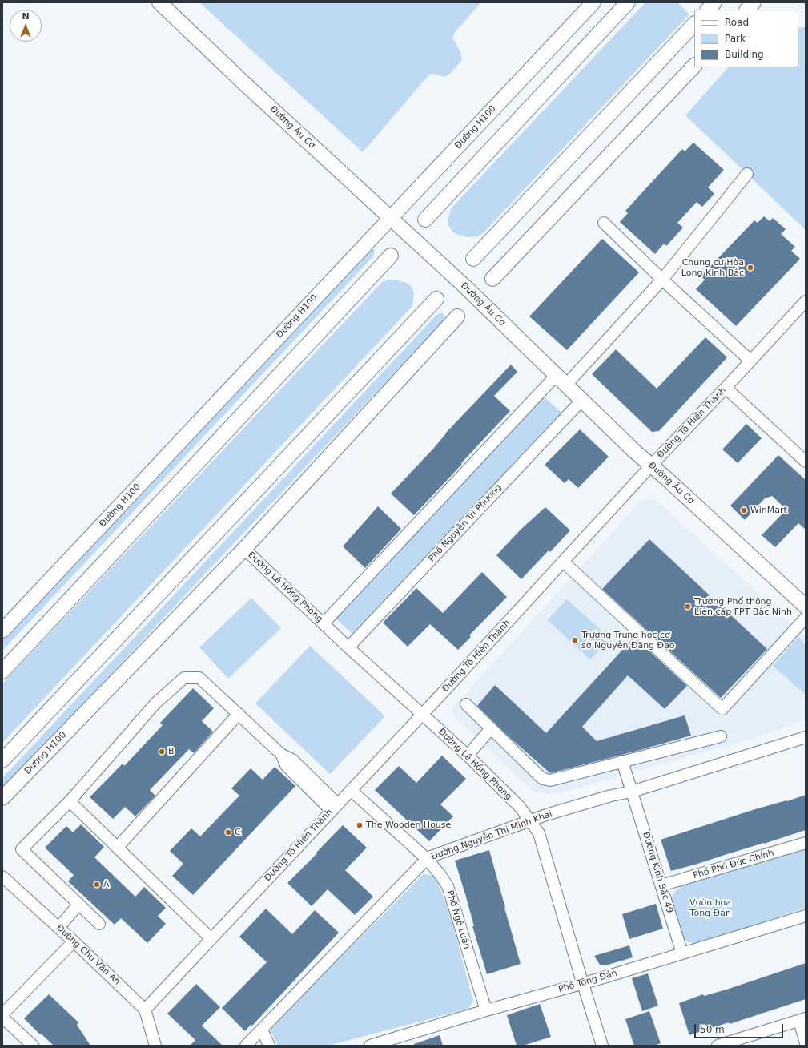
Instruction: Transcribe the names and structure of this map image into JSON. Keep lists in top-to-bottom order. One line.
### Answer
{"streets":{"main road":["Đường Âu Cơ","Đường H100"],"street":["Đường Tô Hiến Thành","Phố Nguyễn Tri Phương","Đường Lê Hồng Phong","Đường Nguyễn Thị Minh Khai","Phố Phó Đức Chính","Đường Kinh Bắc 49","Phố Ngô Luân","Đường Chu Văn An","Phố Tông Đản"]},"crossings":[["Đường Âu Cơ","Đường H100"],["Đường Âu Cơ","Đường Tô Hiến Thành"],["Đường Âu Cơ","Phố Nguyễn Tri Phương"],["Đường H100","Đường Lê Hồng Phong"],["Đường Tô Hiến Thành","Đường Lê Hồng Phong"],["Đường Tô Hiến Thành","Phố Ngô Luân"],["Đường Tô Hiến Thành","Đường Chu Văn An"],["Phố Nguyễn Tri Phương","Đường Lê Hồng Phong"],["Đường Lê Hồng Phong","Đường Nguyễn Thị Minh Khai"],["Đường Lê Hồng Phong","Phố Tông Đản"],["Đường Nguyễn Thị Minh Khai","Đường Kinh Bắc 49"],["Đường Nguyễn Thị Minh Khai","Phố Ngô Luân"],["Phố Phó Đức Chính","Đường Kinh Bắc 49"],["Đường Kinh Bắc 49","Phố Tông Đản"],["Phố Ngô Luân","Phố Tông Đản"]],"parks":["Vườn hoa Tông Đản"],"places":["Chung cư Hòa Long Kinh Bắc","WinMart","Trường Phổ thông Liên cấp FPT Bắc Ninh","Trường Trung học cơ sở Nguyễn Đăng Đạo","B","The Wooden House","C","A"],"legend":["Road","Park","Building"],"scale_bar":"50 m","north":"top"}
